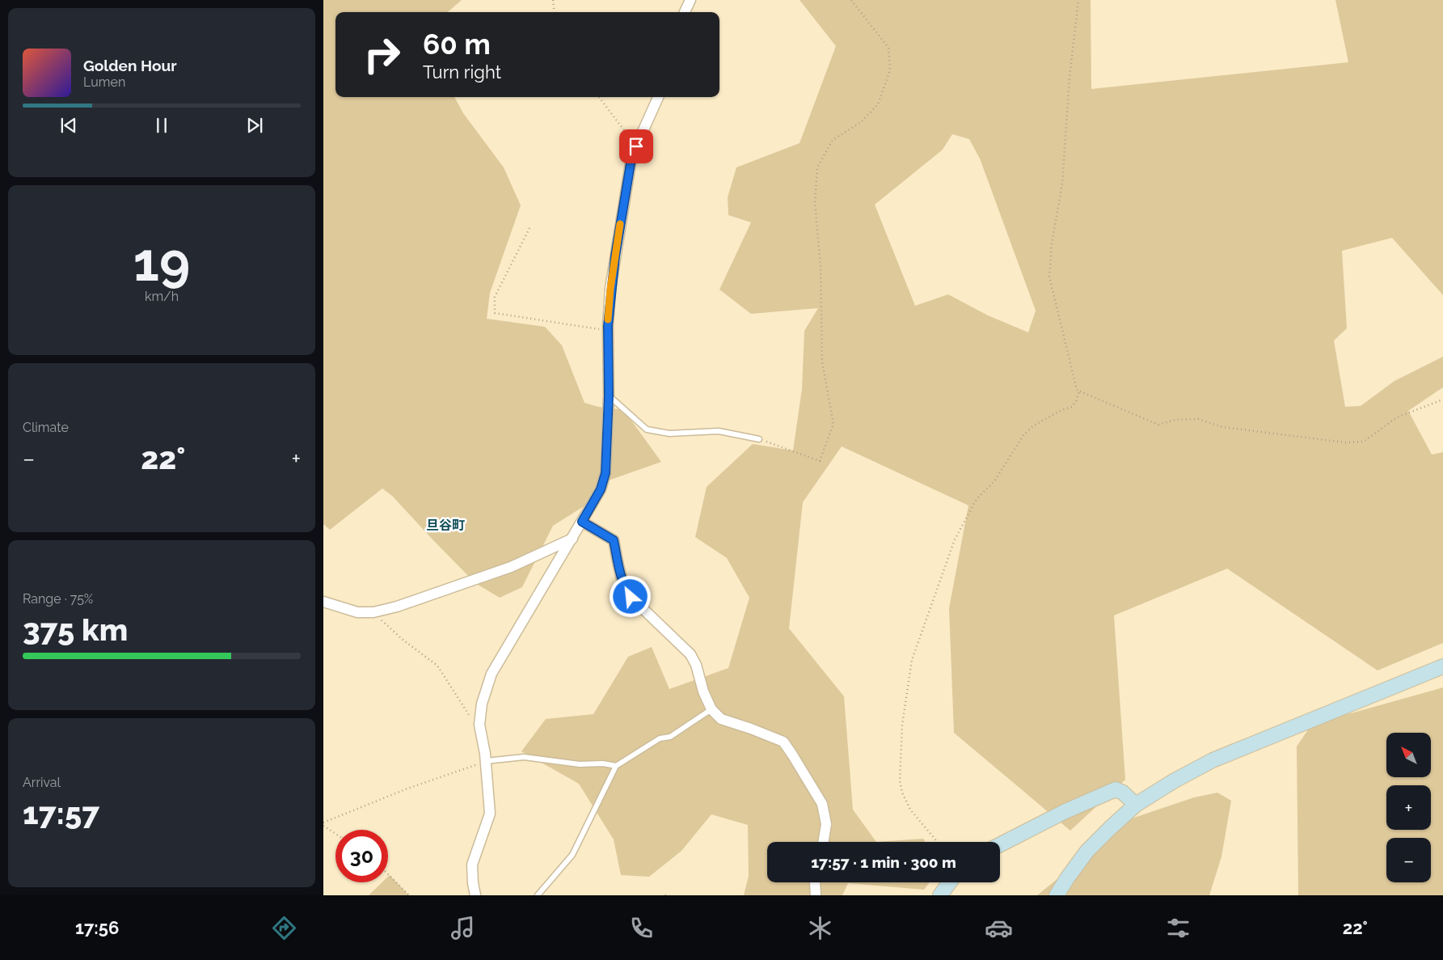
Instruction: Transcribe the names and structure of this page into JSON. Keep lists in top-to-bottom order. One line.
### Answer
{"districts":["旦谷町"],"north":"top left","page":{"turn":["60 m","Turn right"],"song":["Golden Hour","Lumen"],"tile":[["19","km/h"],"Climate",["Range · 75%","375 km"],["Arrival","17:57"]],"heat":["−","22°","+"],"map_buttons":["+","−"],"limit":"30","trip":"17:57 · 1 min · 300 m","tabs":["17:56","22°"]}}
